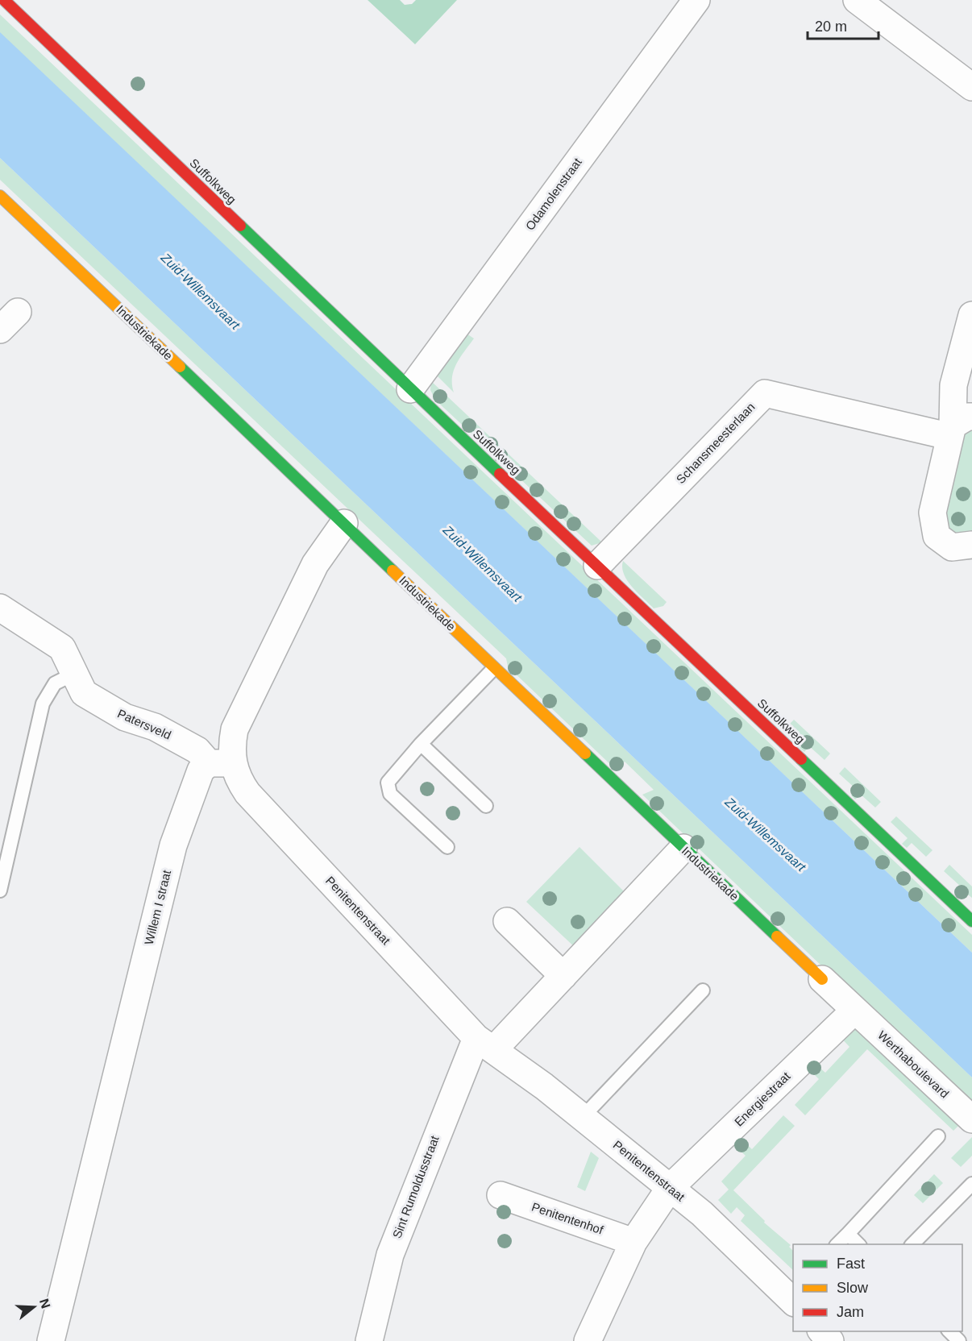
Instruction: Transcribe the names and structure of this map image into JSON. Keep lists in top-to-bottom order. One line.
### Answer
{"streets":{"street":["Suffolkweg","Odamolenstraat","Industriekade","Schansmeesterlaan","Patersveld","Willem I straat","Penitentenstraat","Werthaboulevard","Energiestraat","Sint Rumoldusstraat","Penitentenhof"]},"crossings":[["Suffolkweg","Odamolenstraat"],["Suffolkweg","Schansmeesterlaan"],["Industriekade","Werthaboulevard"],["Industriekade","Energiestraat"],["Patersveld","Willem I straat"],["Patersveld","Penitentenstraat"],["Willem I straat","Penitentenstraat"],["Penitentenstraat","Energiestraat"],["Penitentenstraat","Sint Rumoldusstraat"],["Werthaboulevard","Energiestraat"]],"water":["Zuid-Willemsvaart"],"legend":["Fast","Slow","Jam"],"scale_bar":"20 m","north":"right"}
